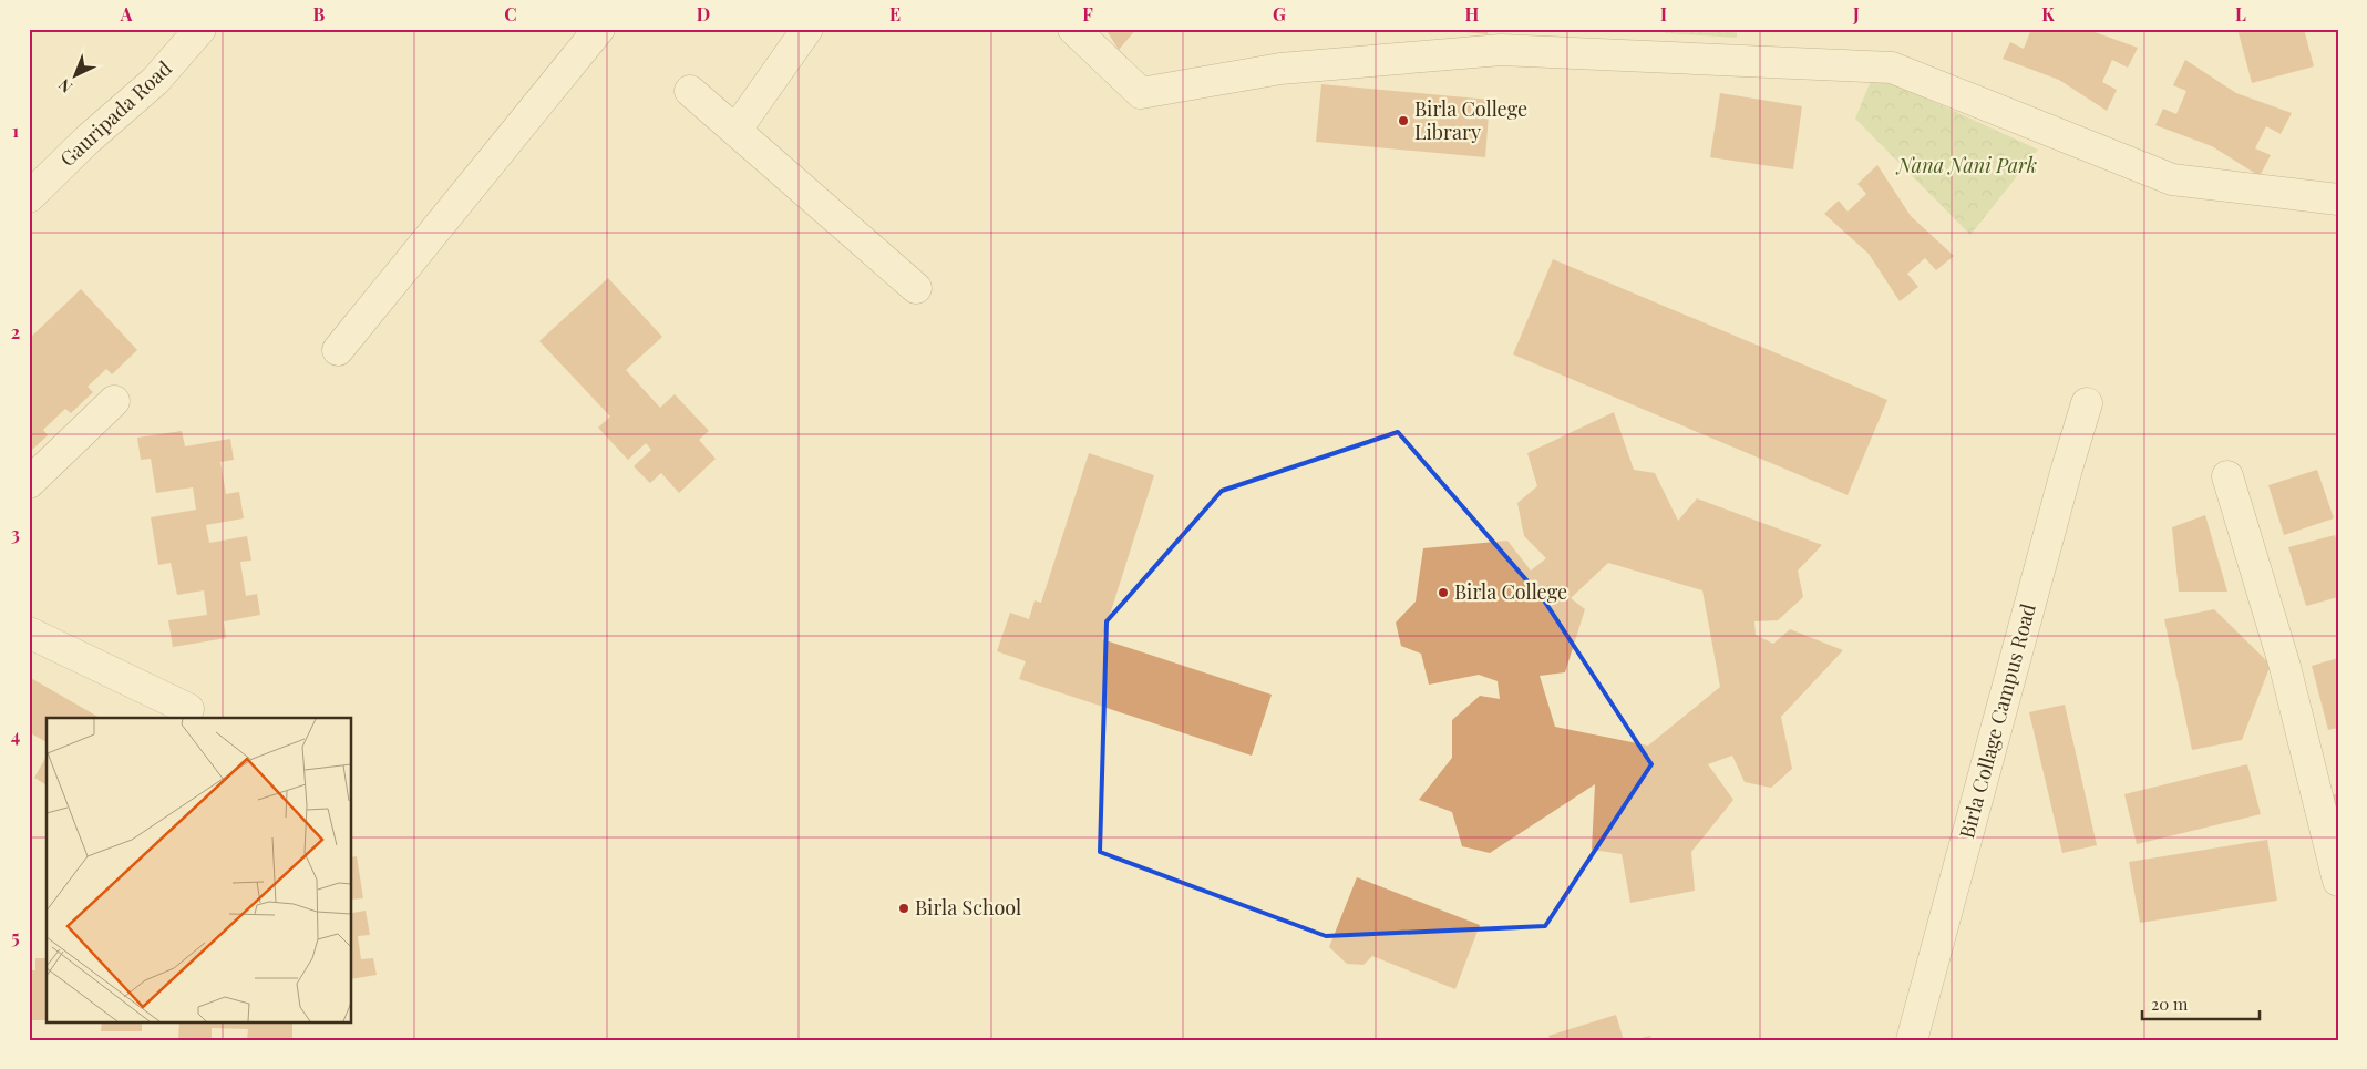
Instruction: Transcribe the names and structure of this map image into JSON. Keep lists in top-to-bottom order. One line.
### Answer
{"streets":{"street":["Gauripada Road","Birla Collage Campus Road"]},"parks":["Nana Nani Park"],"places":["Birla College Library","Birla College","Birla School"],"scale_bar":"20 m","north":"bottom left","grid":{"columns":["A","B","C","D","E","F","G","H","I","J","K","L"],"rows":["1","2","3","4","5"]}}
